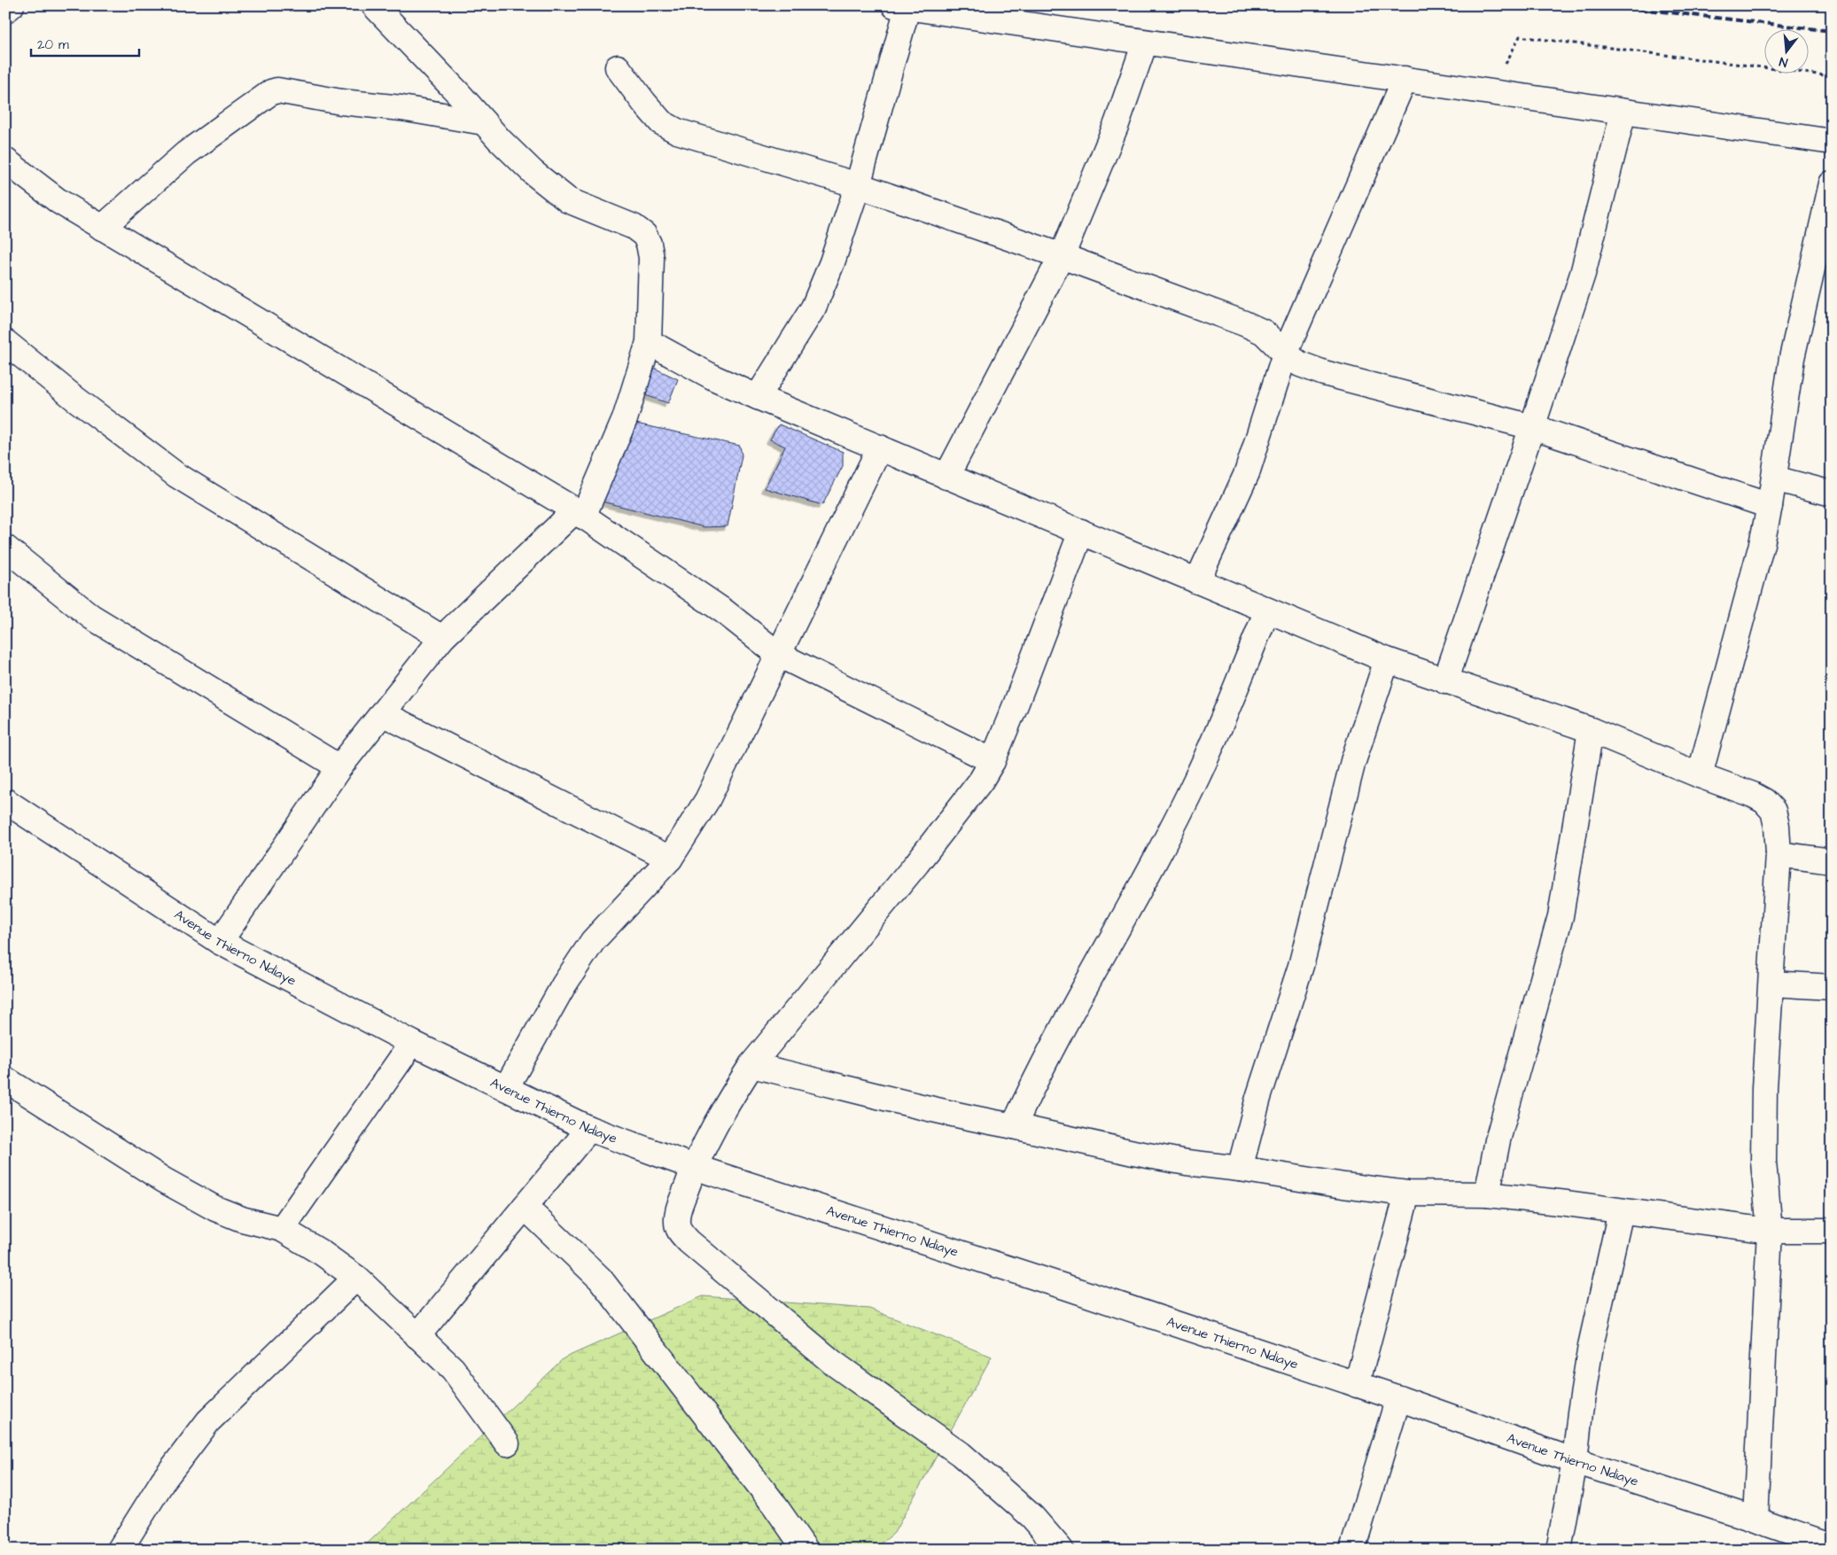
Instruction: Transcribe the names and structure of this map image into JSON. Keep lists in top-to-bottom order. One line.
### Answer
{"streets":{"street":["Avenue Thierno Ndiaye"]},"scale_bar":"20 m","north":"bottom"}
